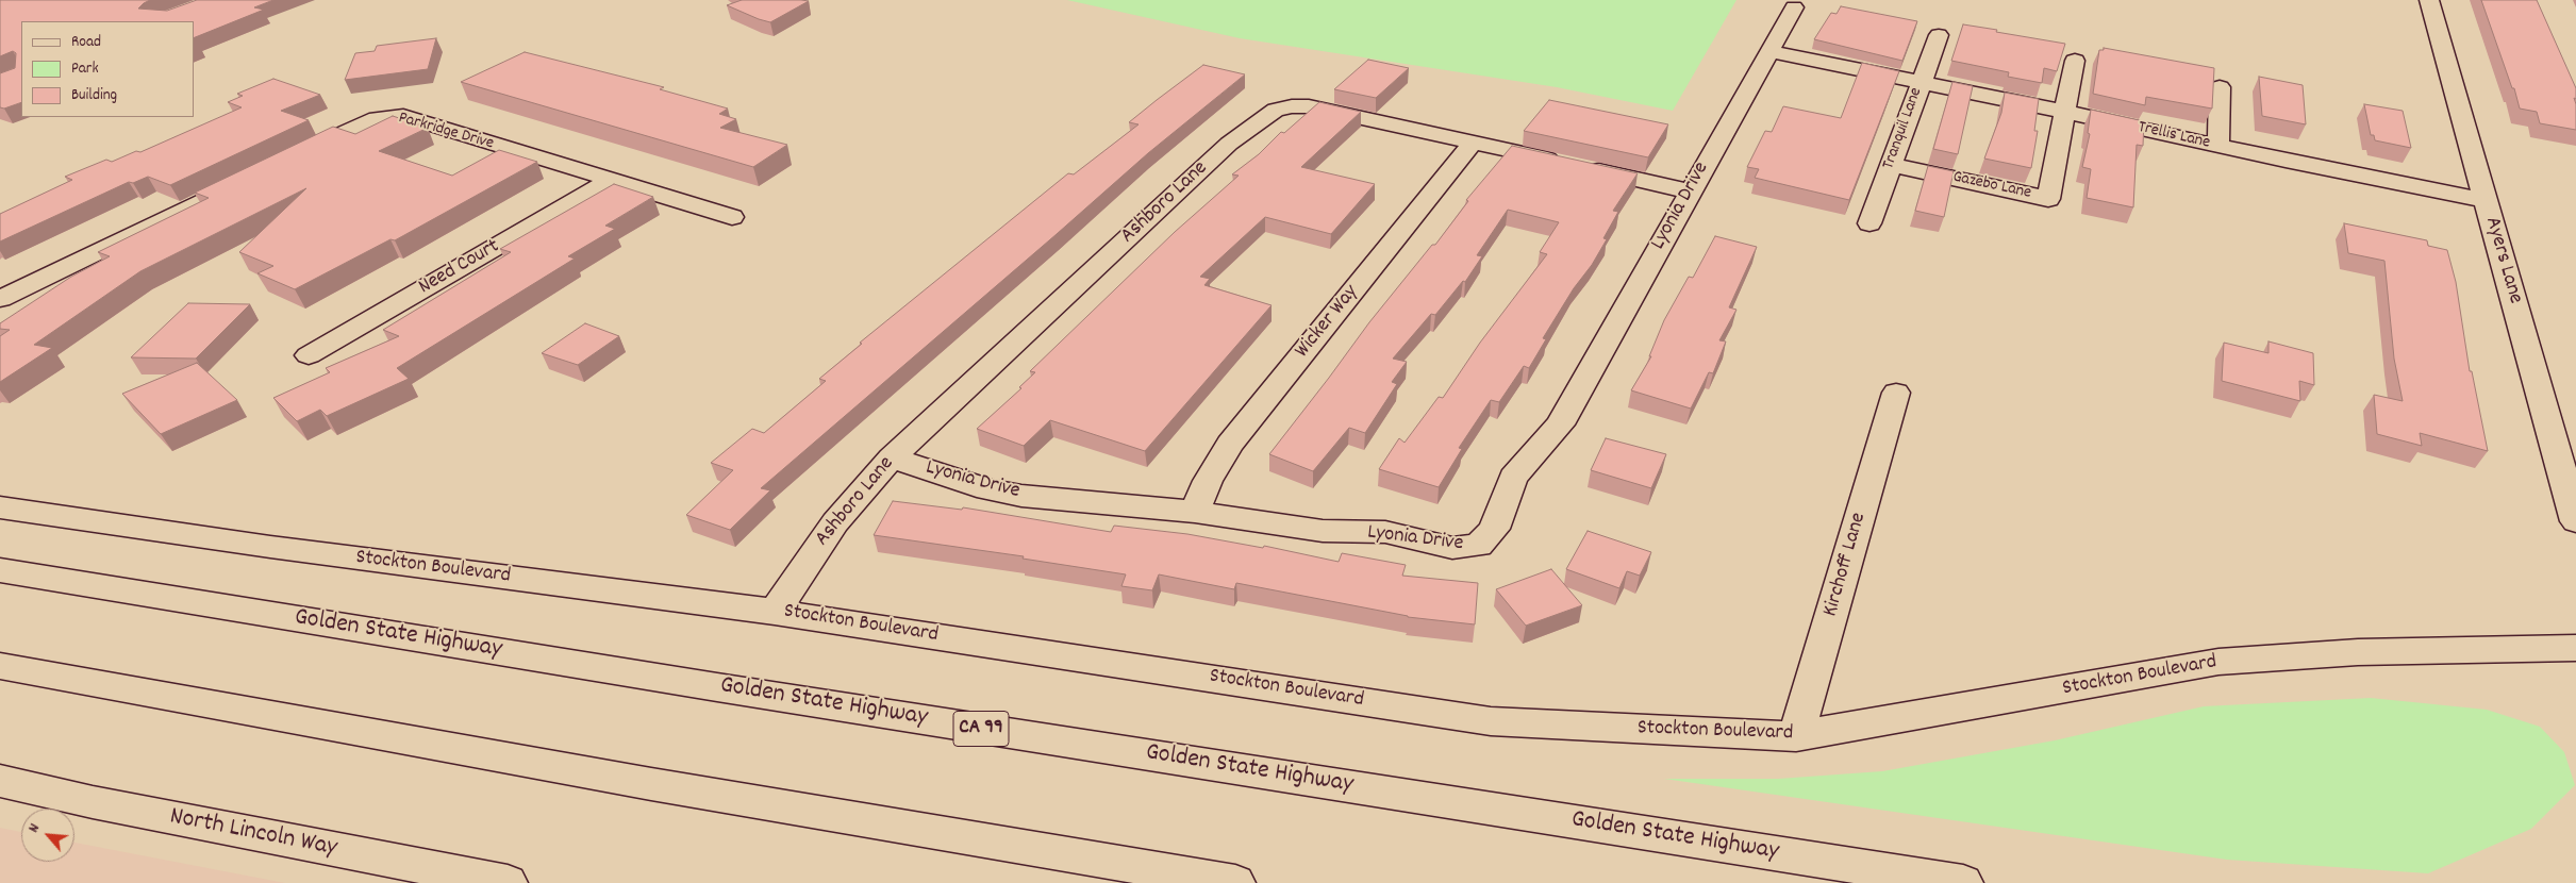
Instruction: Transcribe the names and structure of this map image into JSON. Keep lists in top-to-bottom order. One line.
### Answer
{"streets":{"main road":["Tranquil Lane","Parkridge Drive","Trellis Lane","Gazebo Lane","Ashboro Lane","Lyonia Drive","Ayers Lane","Need Court","Wicker Way","Kirchoff Lane","Stockton Boulevard","Golden State Highway","CA 99","North Lincoln Way"]},"crossings":[["Tranquil Lane","Trellis Lane"],["Tranquil Lane","Gazebo Lane"],["Parkridge Drive","Need Court"],["Trellis Lane","Gazebo Lane"],["Trellis Lane","Lyonia Drive"],["Trellis Lane","Ayers Lane"],["Ashboro Lane","Lyonia Drive"],["Ashboro Lane","Wicker Way"],["Ashboro Lane","Stockton Boulevard"],["Lyonia Drive","Wicker Way"],["Kirchoff Lane","Stockton Boulevard"]],"legend":["Road","Park","Building"],"north":"top left"}
